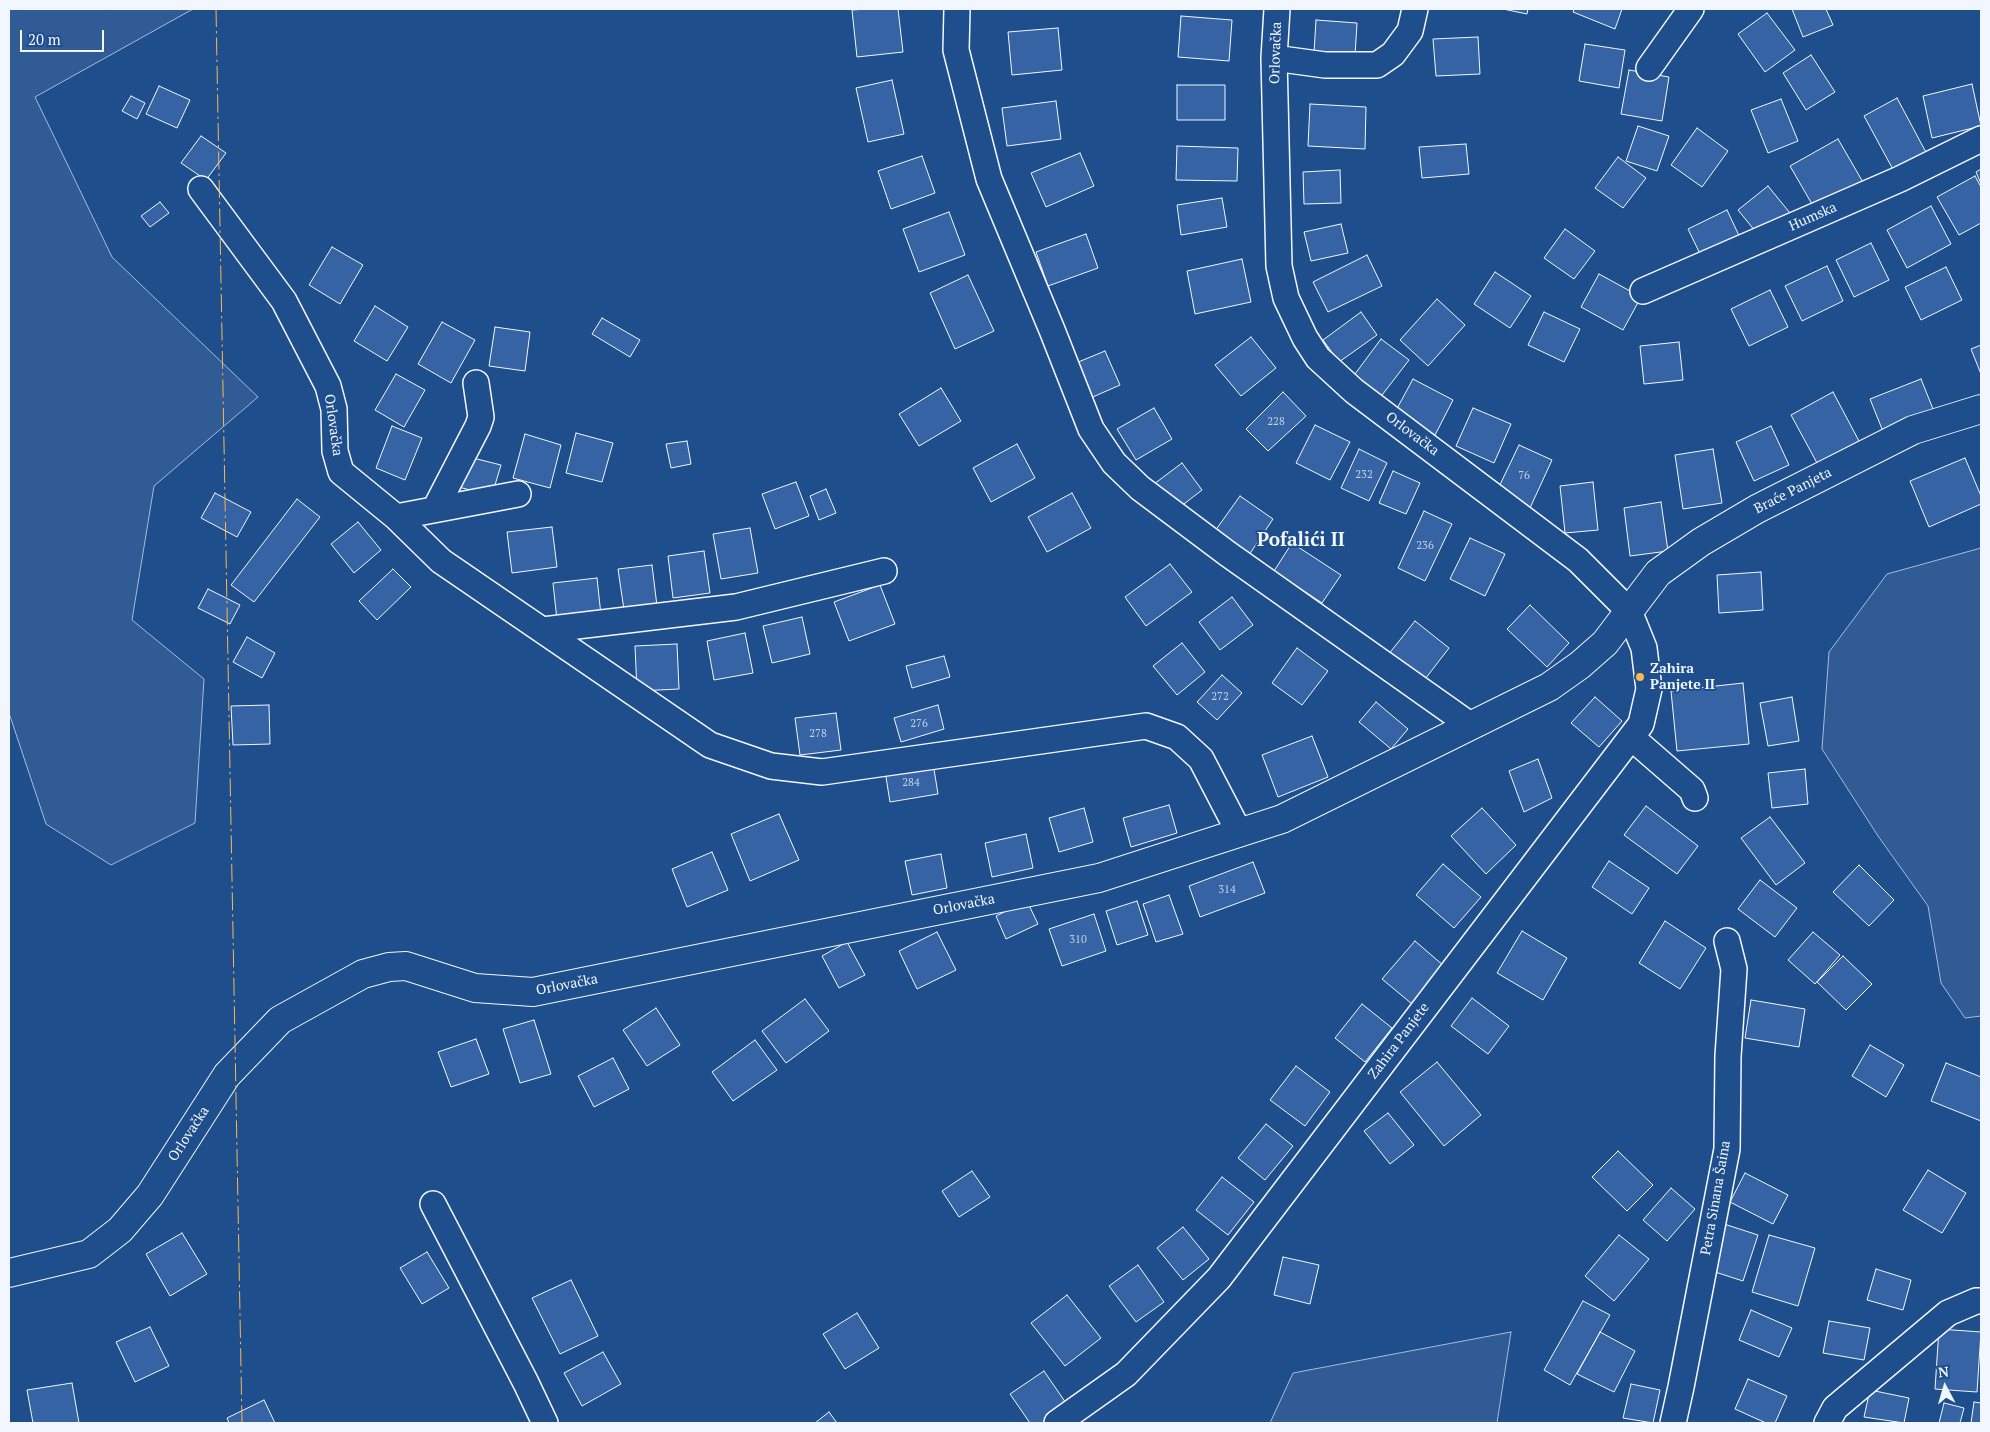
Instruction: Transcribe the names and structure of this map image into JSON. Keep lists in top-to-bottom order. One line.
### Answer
{"streets":{"street":["Orlovačka","Humska","Braće Panjeta","Zahira Panjete","Petra Sinana Šaina"]},"crossings":[["Orlovačka","Braće Panjeta"],["Orlovačka","Zahira Panjete"],["Braće Panjeta","Zahira Panjete"]],"districts":["Pofalići II"],"places":["Zahira Panjete II"],"house_numbers":["228","232","76","236","272","276","278","284","314","310"],"scale_bar":"20 m","north":"top"}
